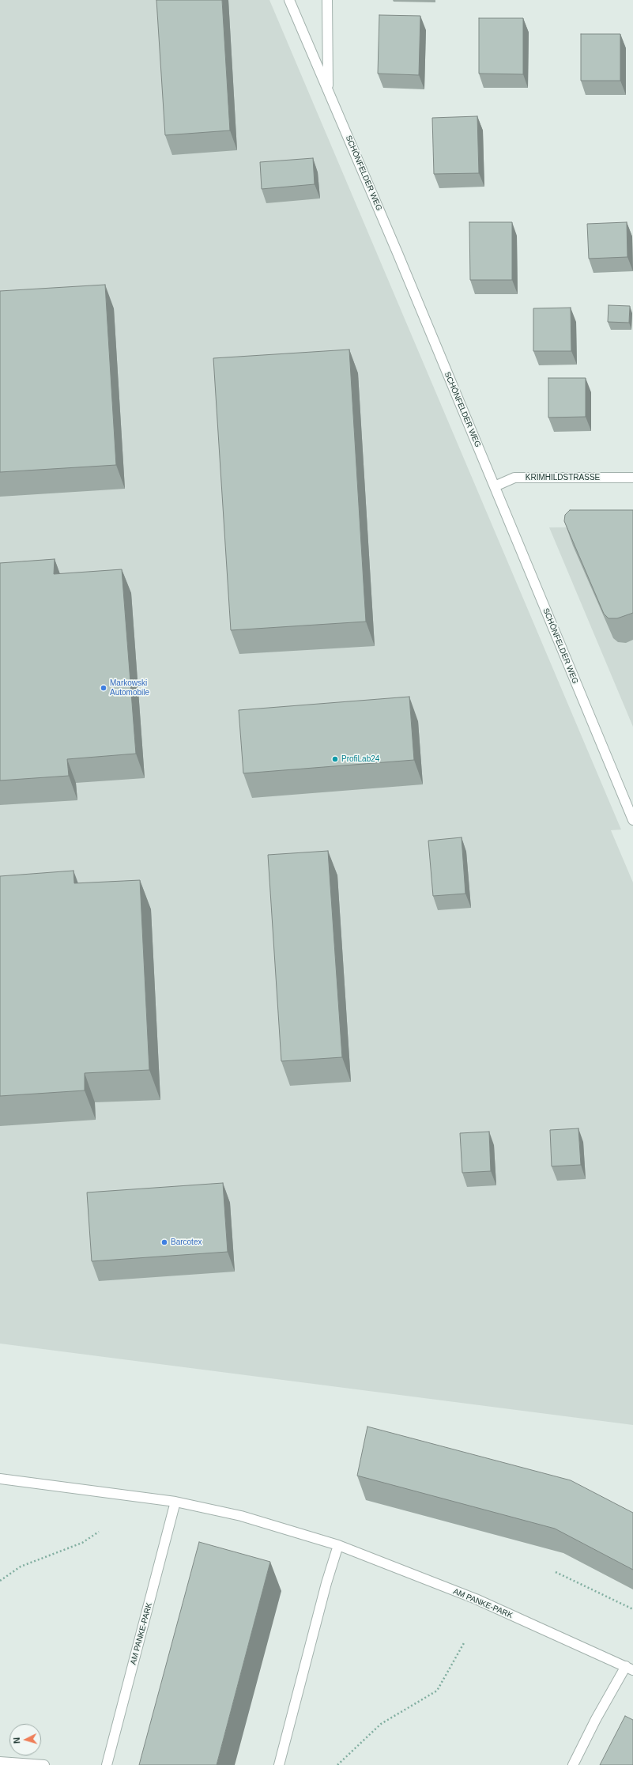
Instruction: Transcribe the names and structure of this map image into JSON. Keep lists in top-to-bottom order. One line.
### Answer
{"streets":{"street":["SCHÖNFELDER WEG","KRIMHILDSTRASSE","AM PANKE-PARK"]},"crossings":[["SCHÖNFELDER WEG","KRIMHILDSTRASSE"]],"places":["Markowski Automobile","ProfiLab24","Barcotex"],"north":"left"}
